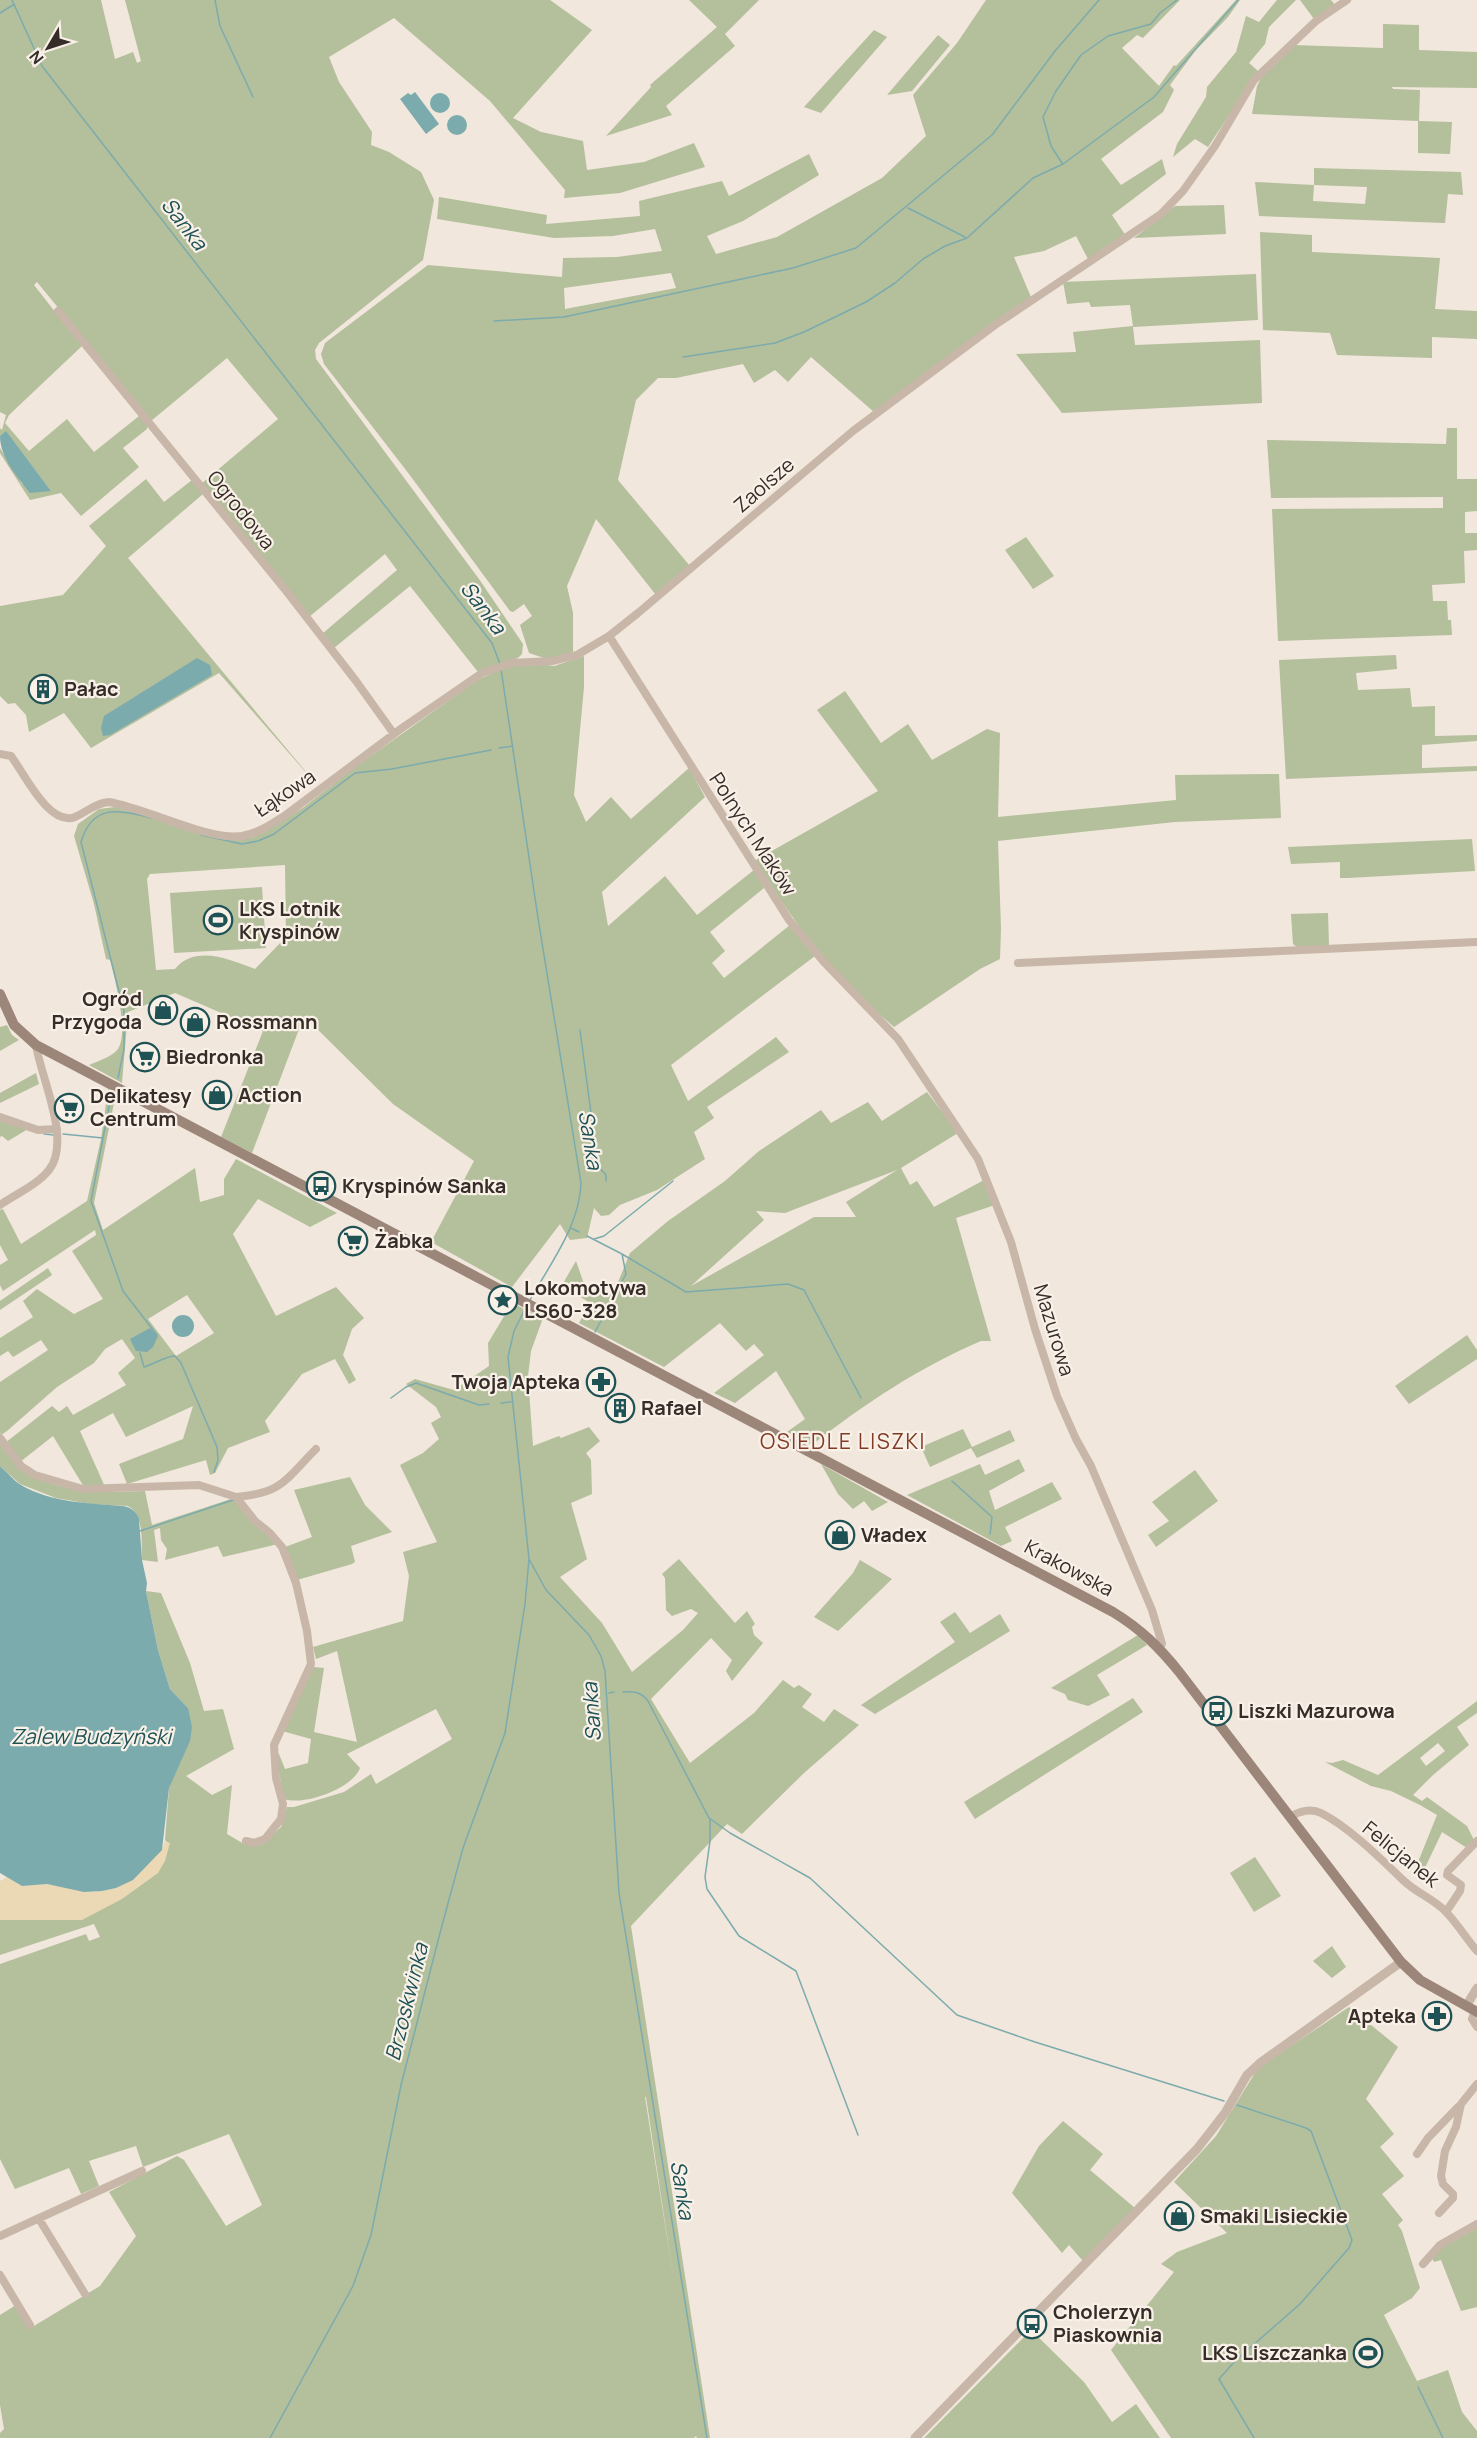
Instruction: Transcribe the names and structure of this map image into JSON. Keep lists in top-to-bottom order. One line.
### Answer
{"streets":{"main road":["Krakowska"],"street":["Zaolsze","Ogrodowa","Łąkowa","Polnych Maków","Mazurowa","Felicjanek"]},"crossings":[["Zaolsze","Łąkowa"],["Zaolsze","Polnych Maków"],["Ogrodowa","Łąkowa"],["Polnych Maków","Mazurowa"],["Mazurowa","Krakowska"],["Krakowska","Felicjanek"]],"districts":["OSIEDLE LISZKI"],"water":["Sanka","Zalew Budzyński","Brzoskwinka"],"places":{"building":["Pałac","Rafael"],"sports":["LKS Lotnik Kryspinów","LKS Liszczanka"],"shop":["Ogród Przygoda","Rossmann","Action","Vładex","Smaki Lisieckie"],"supermarket":["Biedronka","Delikatesy Centrum","Żabka"],"bus stop":["Kryspinów Sanka","Liszki Mazurowa","Cholerzyn Piaskownia"],"place":["Lokomotywa LS60-328"],"pharmacy":["Twoja Apteka","Apteka"]},"north":"bottom left"}
